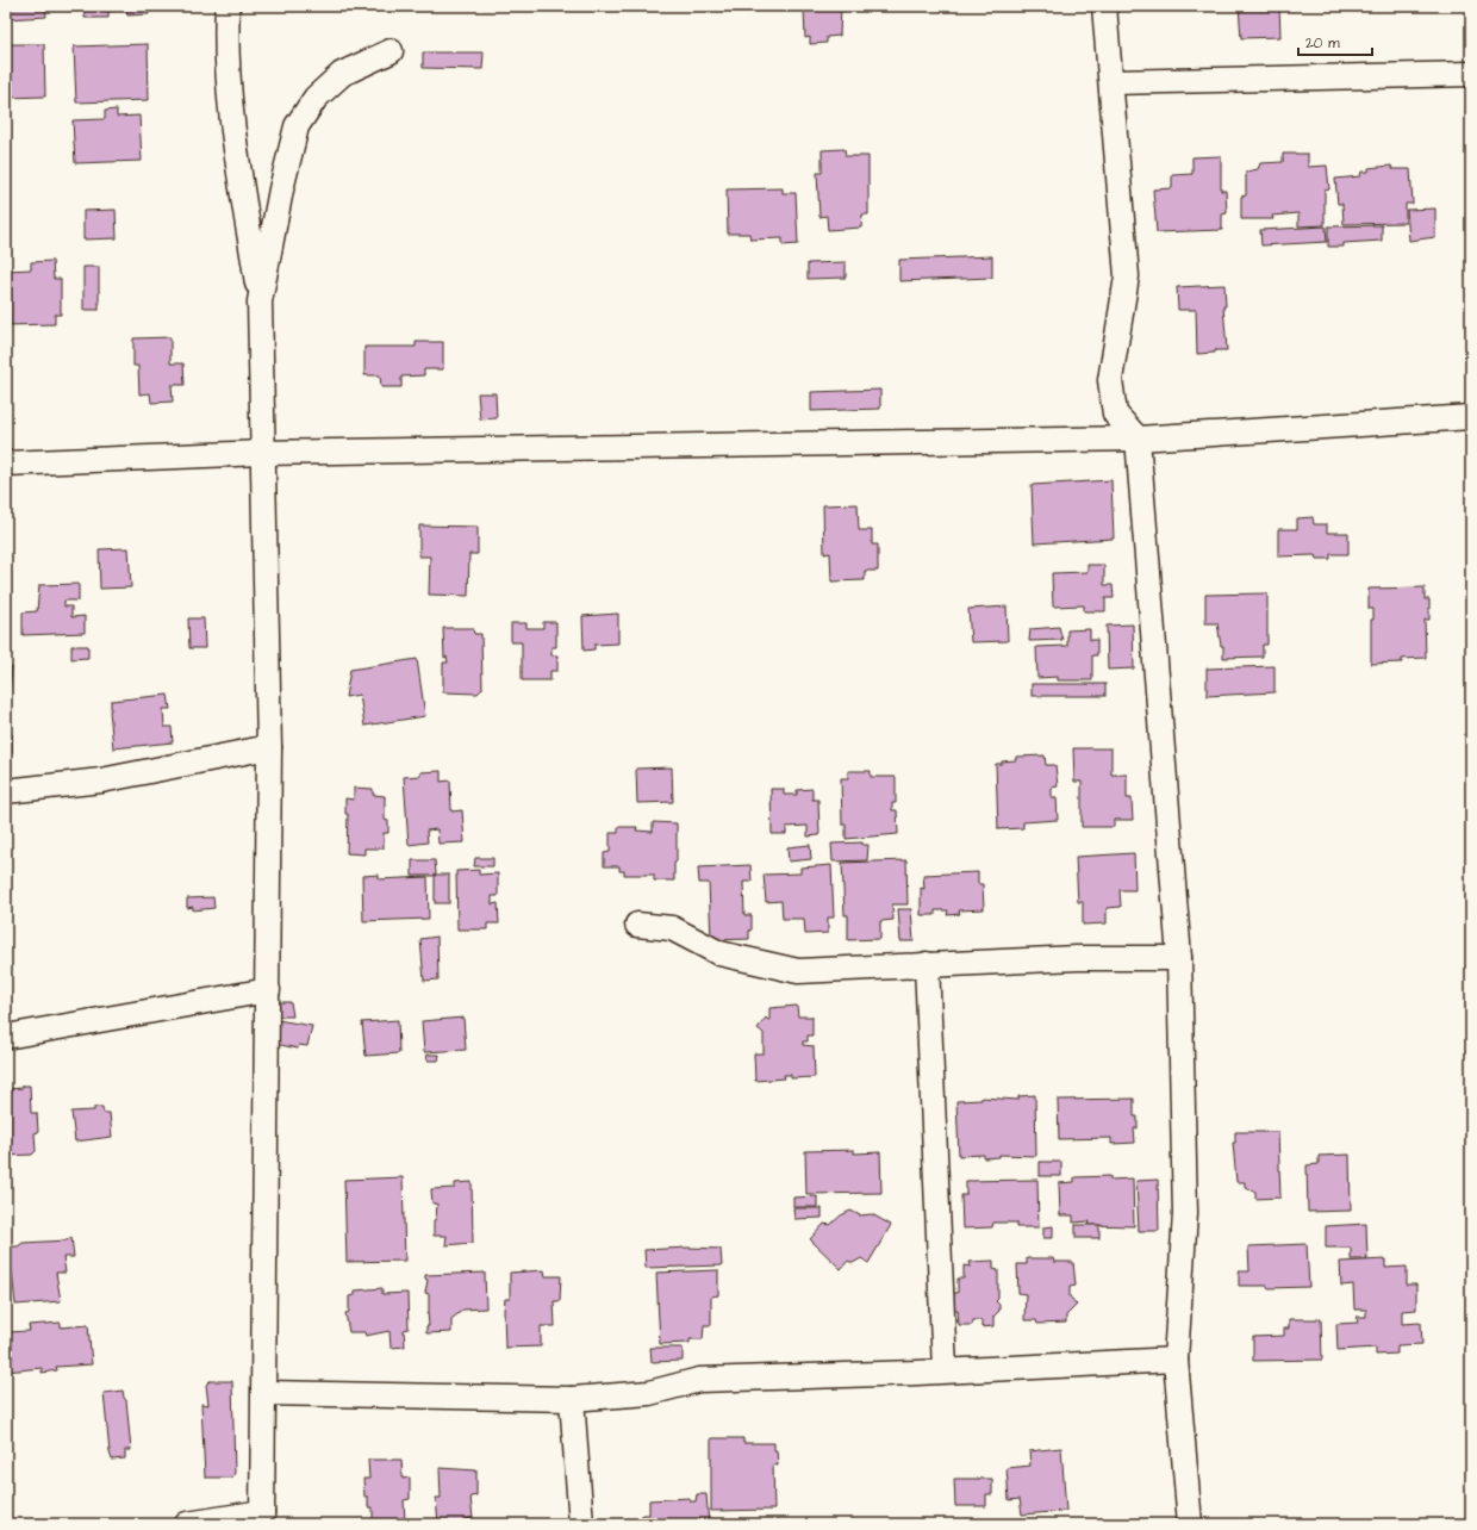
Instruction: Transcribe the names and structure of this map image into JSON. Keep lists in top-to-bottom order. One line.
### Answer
{"scale_bar":"20 m"}
